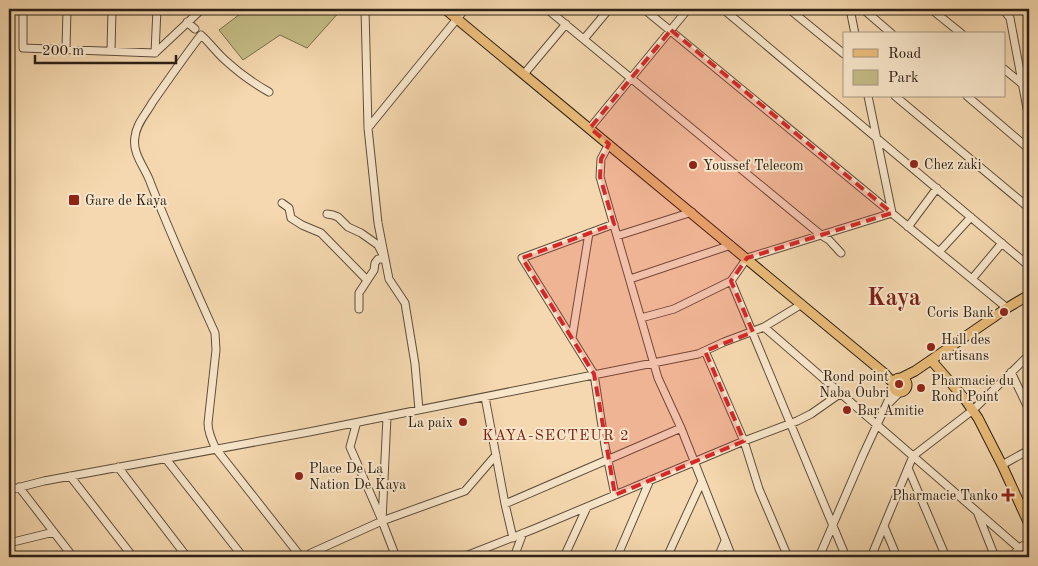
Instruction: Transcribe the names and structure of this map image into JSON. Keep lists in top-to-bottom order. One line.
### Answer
{"districts":["Kaya","KAYA-SECTEUR 2"],"places":{"other":["Chez zaki","Youssef Telecom","Coris Bank","Hall des artisans","Rond point Naba Oubri","Pharmacie du Rond Point","Bar Amitie","La paix","Place De La Nation De Kaya"],"transit":["Gare de Kaya"],"health":["Pharmacie Tanko"]},"legend":["Road","Park"],"scale_bar":"200 m"}
